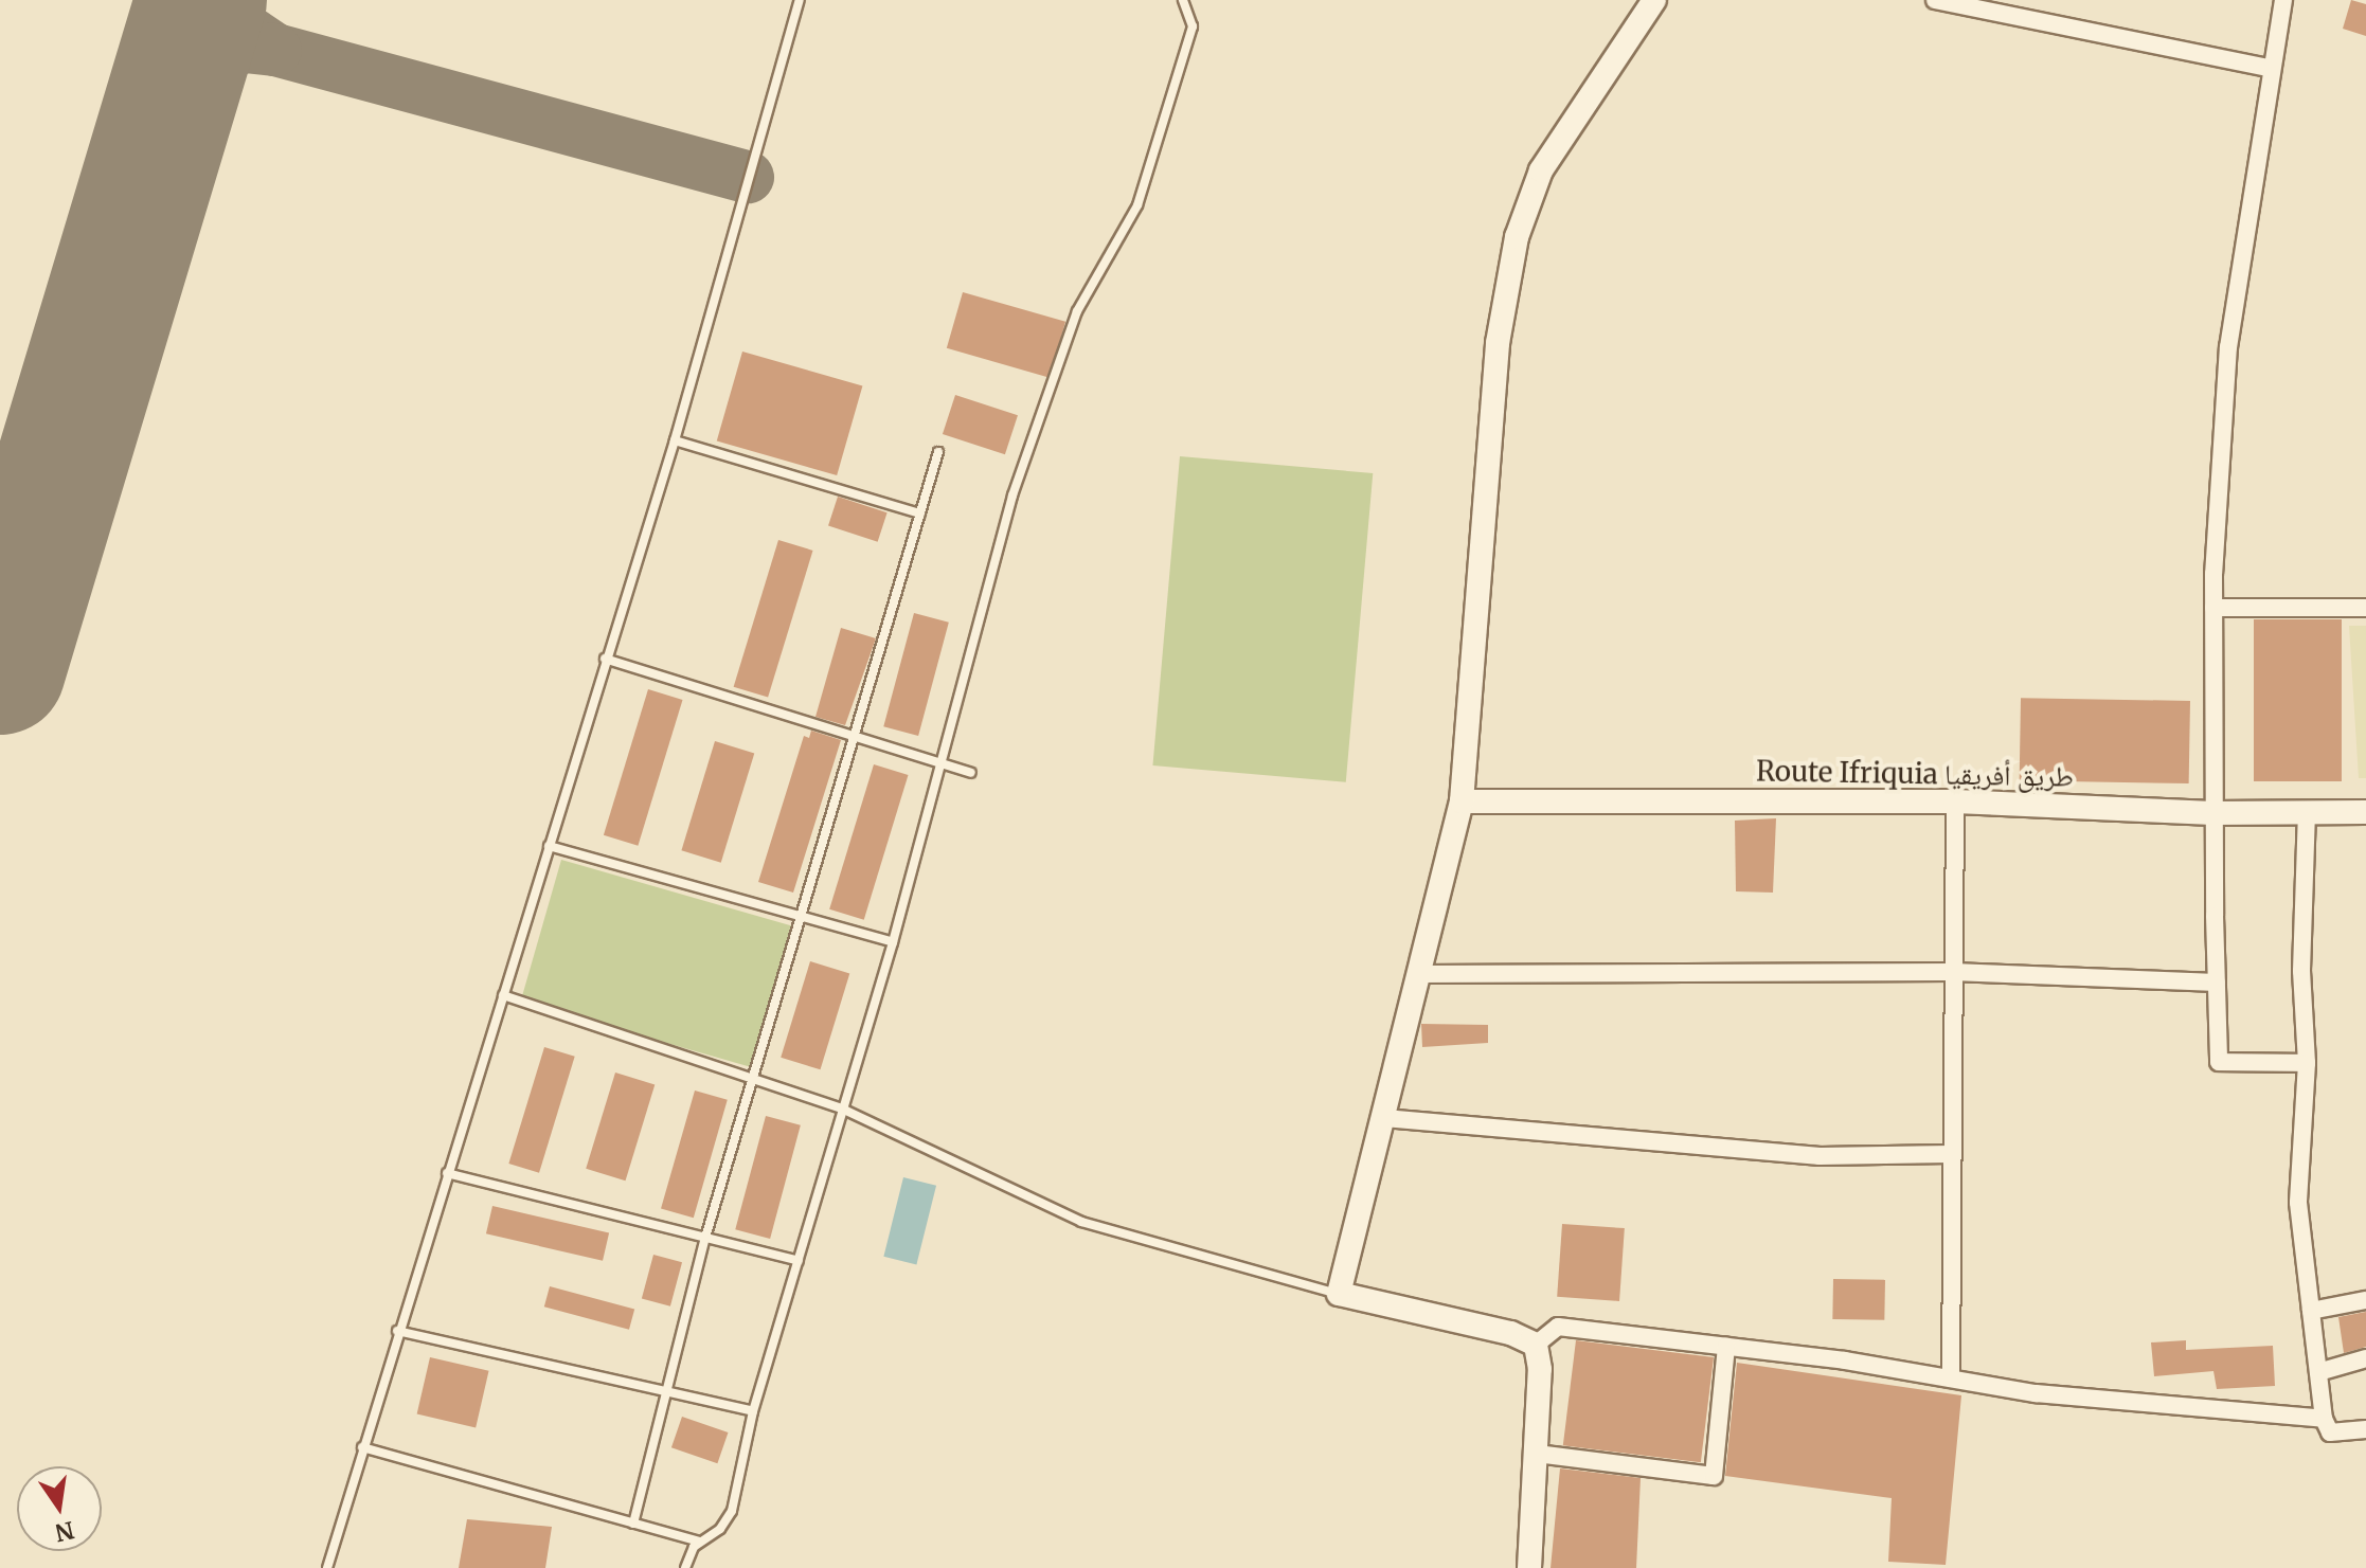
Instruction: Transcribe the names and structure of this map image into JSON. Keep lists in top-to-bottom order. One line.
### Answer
{"streets":{"street":["Route Ifriquia طريق أفريقيا"]},"north":"bottom"}
